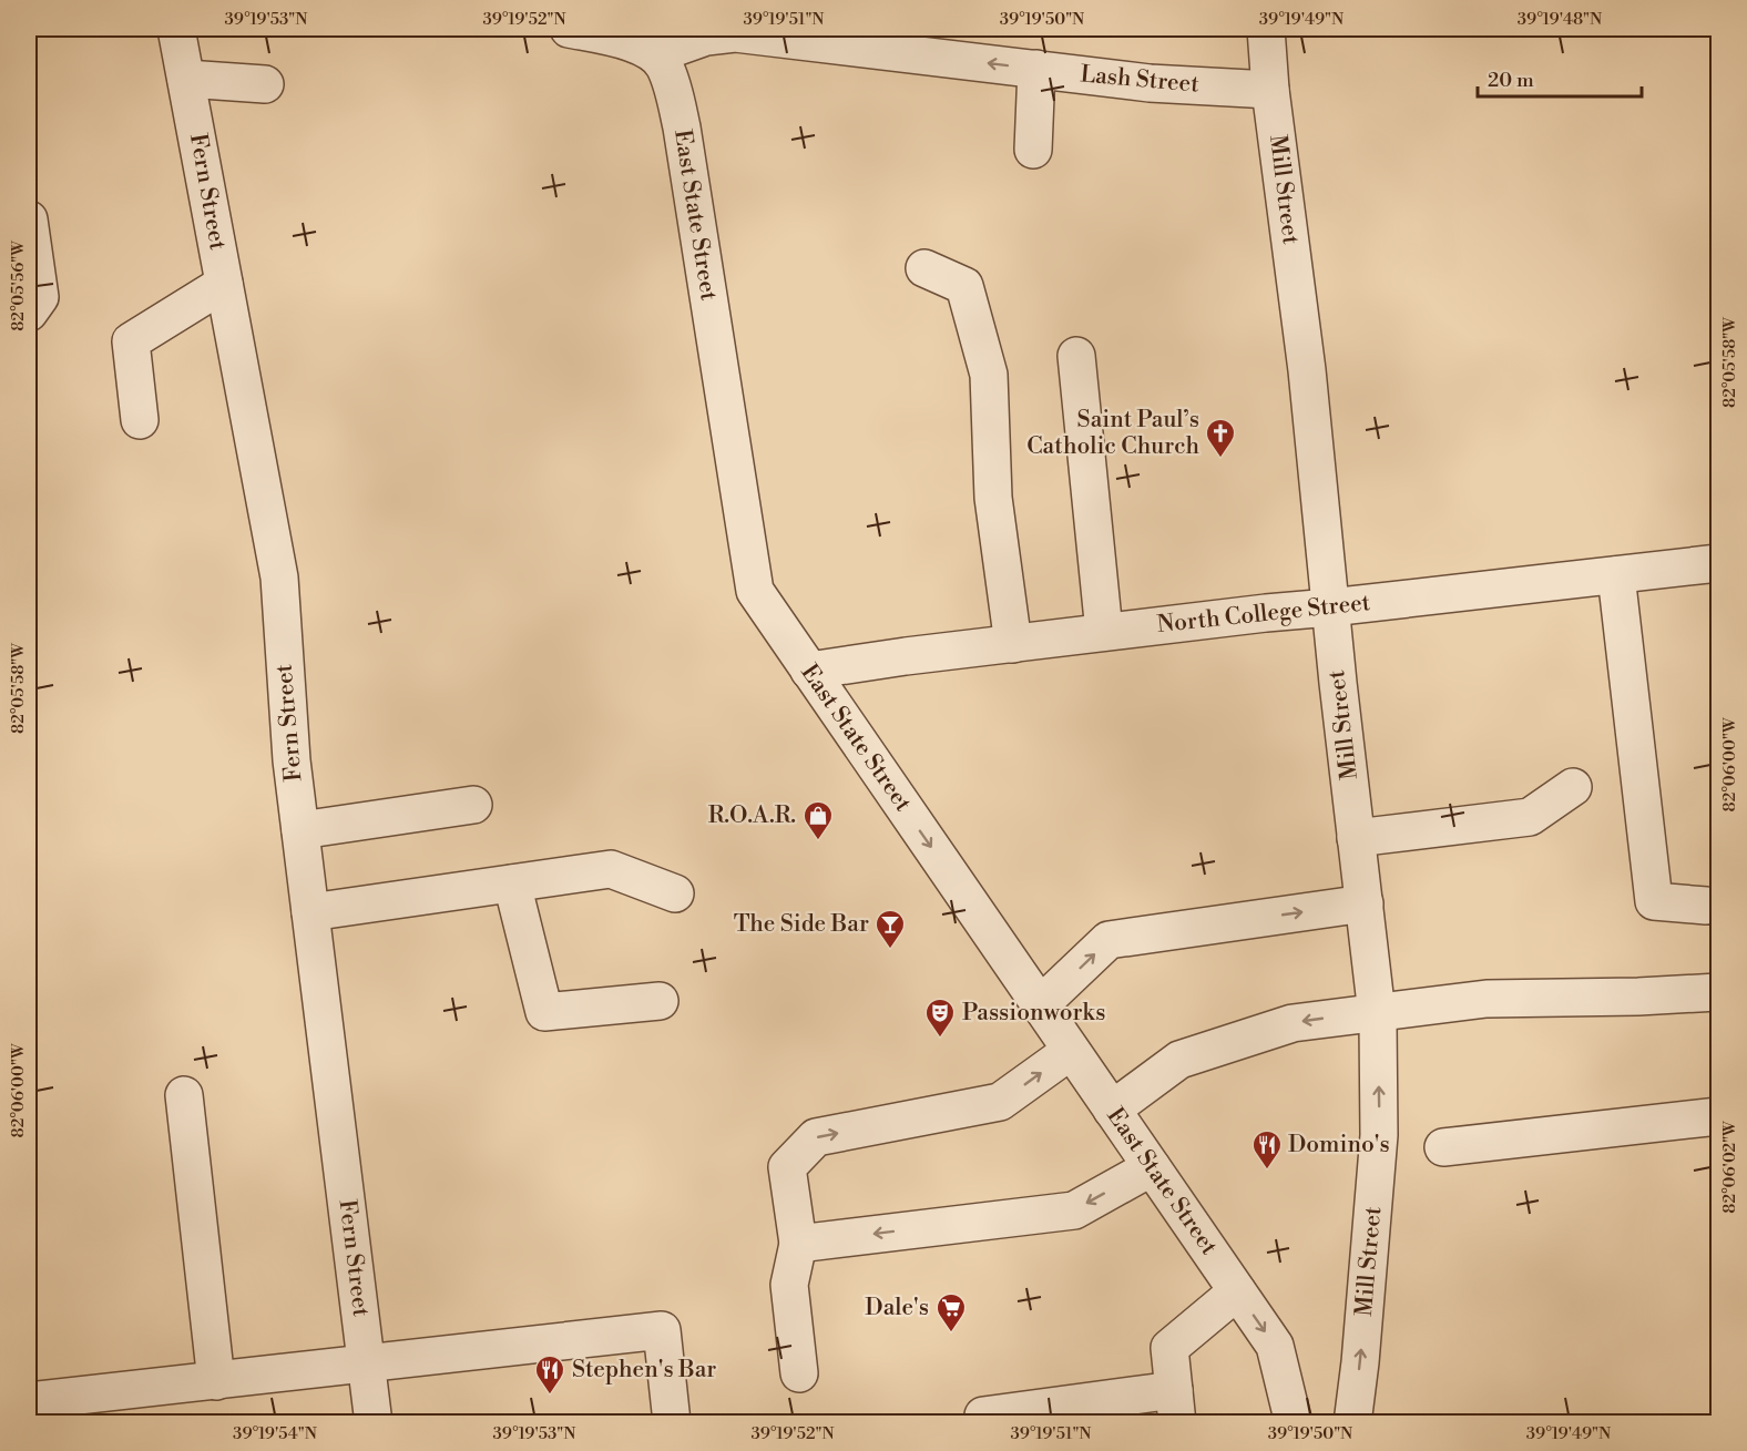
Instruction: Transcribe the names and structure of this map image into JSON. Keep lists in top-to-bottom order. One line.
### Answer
{"streets":{"street":["Lash Street","Mill Street","Fern Street","East State Street","North College Street"]},"crossings":[["Lash Street","Mill Street"],["Lash Street","East State Street"],["Mill Street","North College Street"],["East State Street","North College Street"]],"one_way":["Lash Street"],"places":{"church":["Saint Paul’s Catholic Church"],"shop":["R.O.A.R."],"bar":["The Side Bar"],"theatre":["Passionworks"],"restaurant":["Domino's","Stephen's Bar"],"supermarket":["Dale's"]},"scale_bar":"20 m","coordinates":["39°19'53\"N","39°19'52\"N","39°19'51\"N","39°19'50\"N","39°19'49\"N","39°19'48\"N","82°05'56\"W","82°05'58\"W","82°06'00\"W","82°06'02\"W","39°19'54\"N"]}
